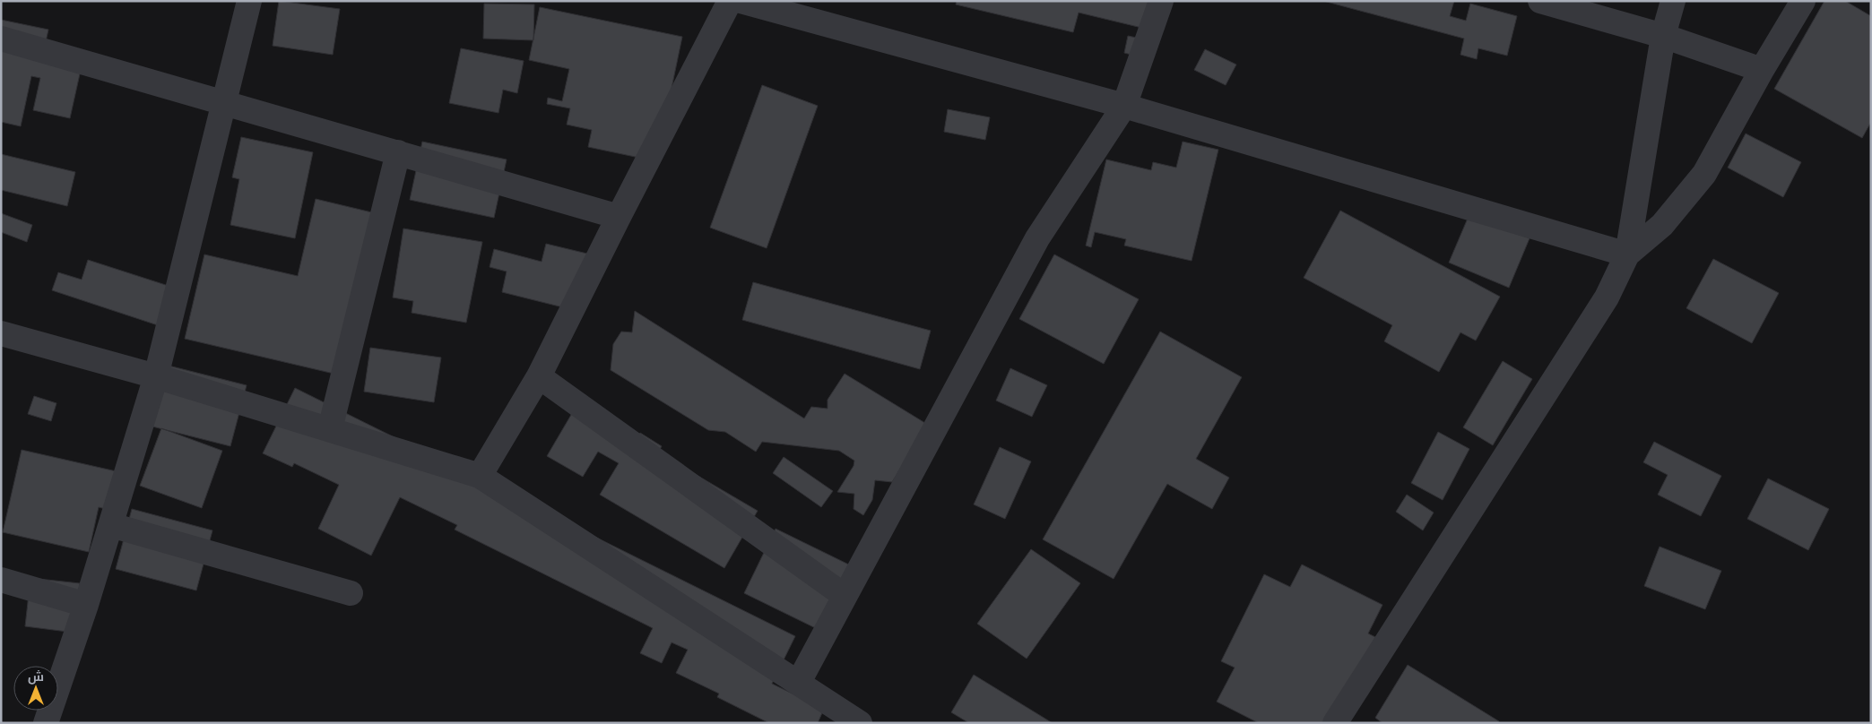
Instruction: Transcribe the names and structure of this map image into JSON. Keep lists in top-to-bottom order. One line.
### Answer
{"north":"top"}
